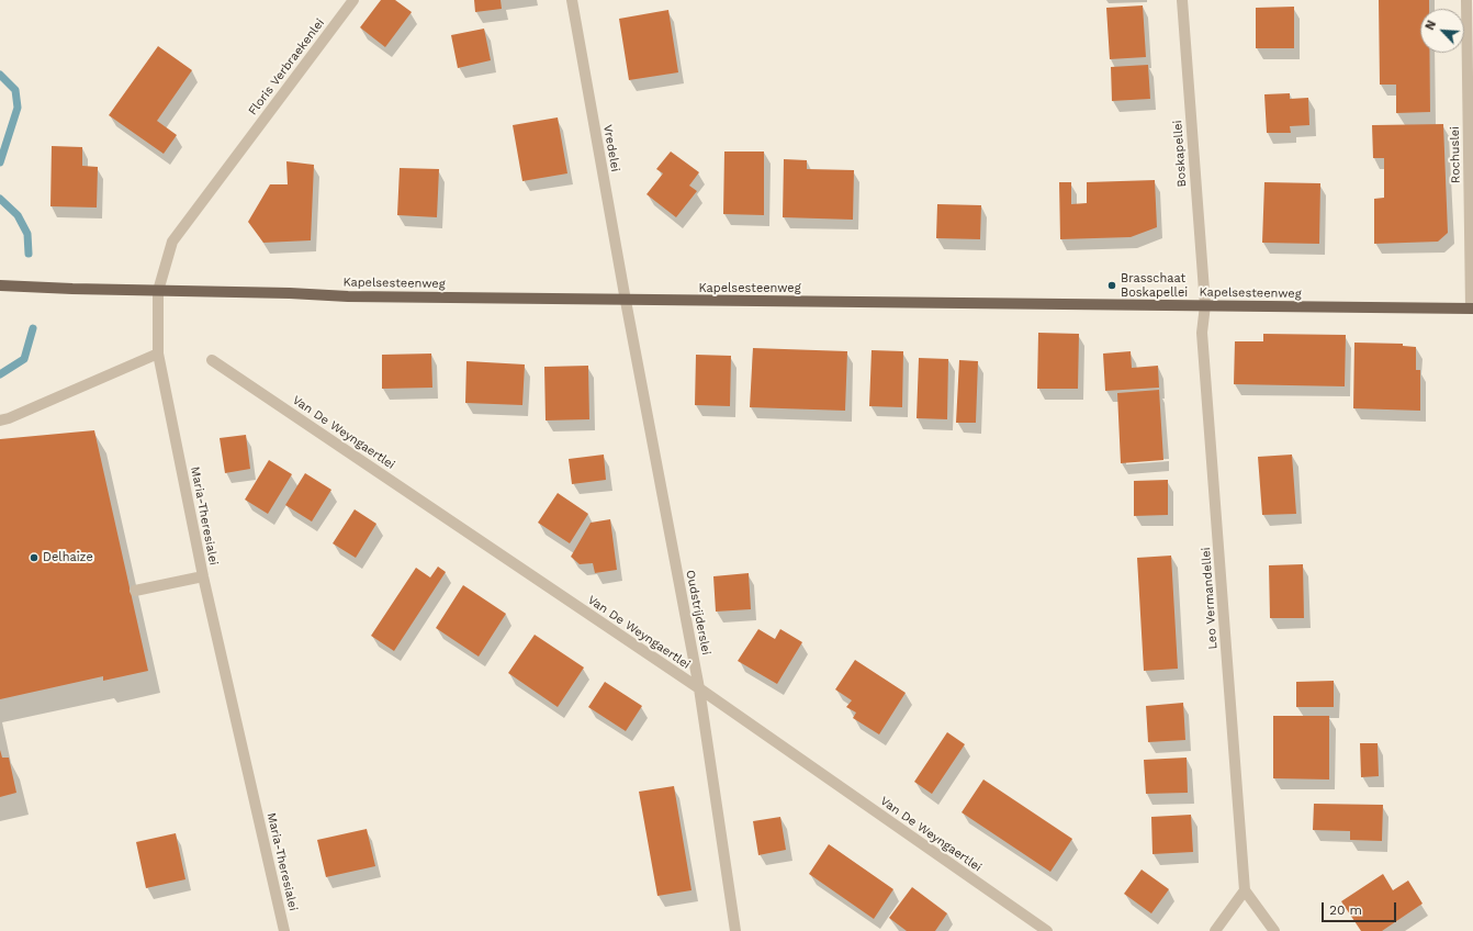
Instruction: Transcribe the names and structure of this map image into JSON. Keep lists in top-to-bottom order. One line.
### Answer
{"streets":{"main road":["Kapelsesteenweg"],"street":["Floris Verbraekenlei","Vredelei","Boskapellei","Rochuslei","Van De Weyngaertlei","Maria-Theresialei","Leo Vermandellei","Oudstrijderslei"]},"crossings":[["Floris Verbraekenlei","Maria-Theresialei"],["Vredelei","Kapelsesteenweg"],["Vredelei","Oudstrijderslei"],["Boskapellei","Kapelsesteenweg"],["Boskapellei","Leo Vermandellei"],["Rochuslei","Kapelsesteenweg"],["Kapelsesteenweg","Maria-Theresialei"],["Kapelsesteenweg","Leo Vermandellei"],["Kapelsesteenweg","Oudstrijderslei"],["Van De Weyngaertlei","Oudstrijderslei"]],"places":["Brasschaat Boskapellei","Delhaize"],"scale_bar":"20 m","north":"top left"}
